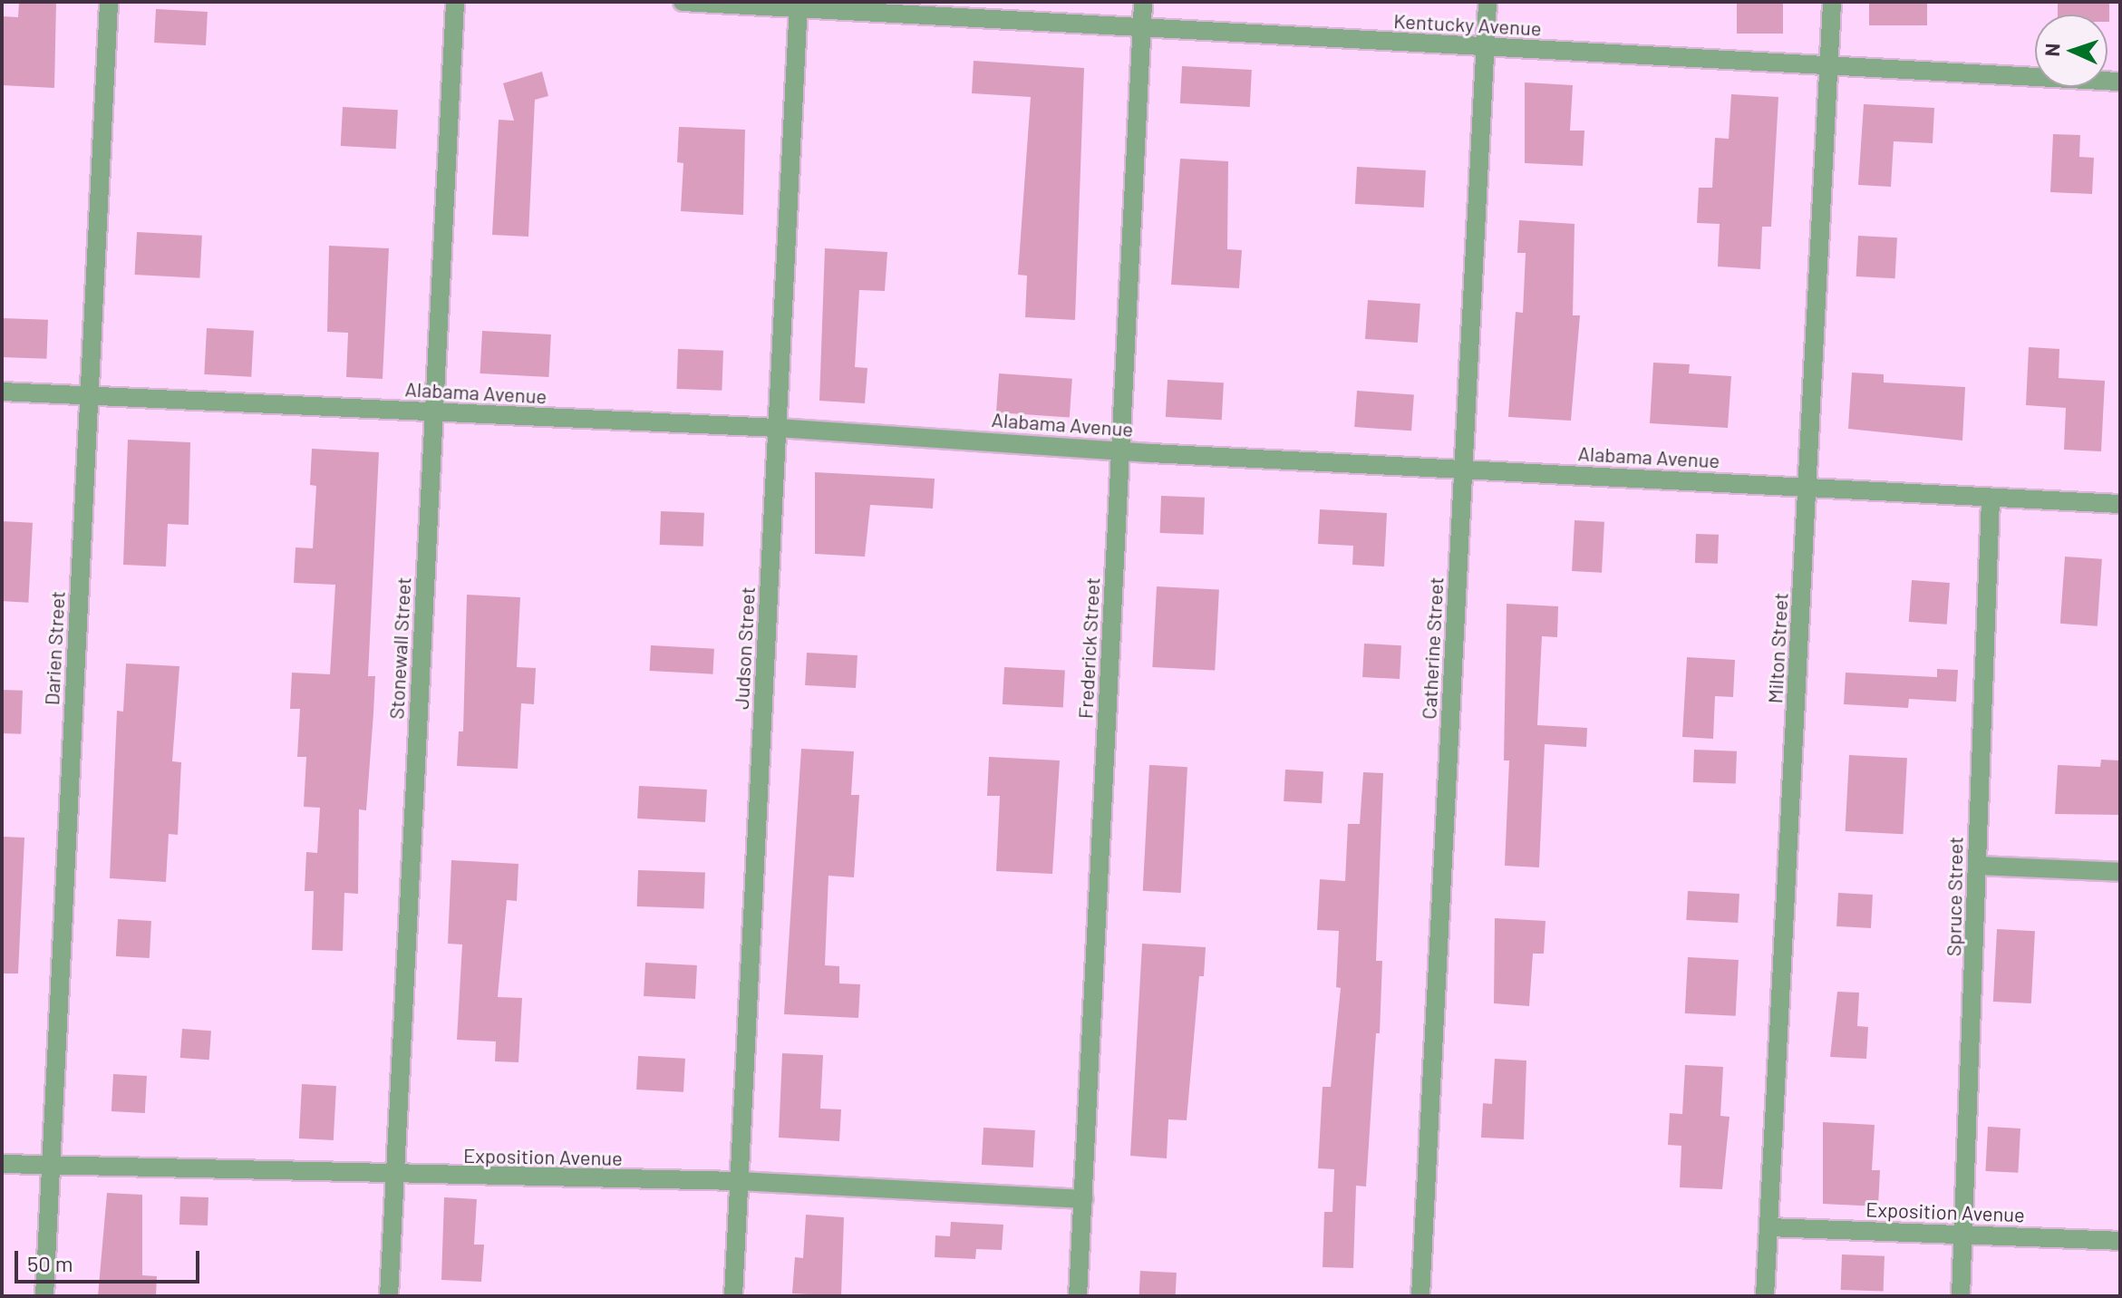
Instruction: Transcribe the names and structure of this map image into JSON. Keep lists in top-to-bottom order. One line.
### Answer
{"streets":{"street":["Kentucky Avenue","Alabama Avenue","Darien Street","Stonewall Street","Judson Street","Frederick Street","Catherine Street","Milton Street","Spruce Street","Exposition Avenue"]},"crossings":[["Kentucky Avenue","Judson Street"],["Kentucky Avenue","Frederick Street"],["Kentucky Avenue","Catherine Street"],["Kentucky Avenue","Milton Street"],["Alabama Avenue","Darien Street"],["Alabama Avenue","Stonewall Street"],["Alabama Avenue","Judson Street"],["Alabama Avenue","Frederick Street"],["Alabama Avenue","Catherine Street"],["Alabama Avenue","Milton Street"],["Alabama Avenue","Spruce Street"],["Darien Street","Exposition Avenue"],["Stonewall Street","Exposition Avenue"],["Judson Street","Exposition Avenue"],["Frederick Street","Exposition Avenue"],["Milton Street","Exposition Avenue"],["Spruce Street","Exposition Avenue"]],"scale_bar":"50 m","north":"left"}
